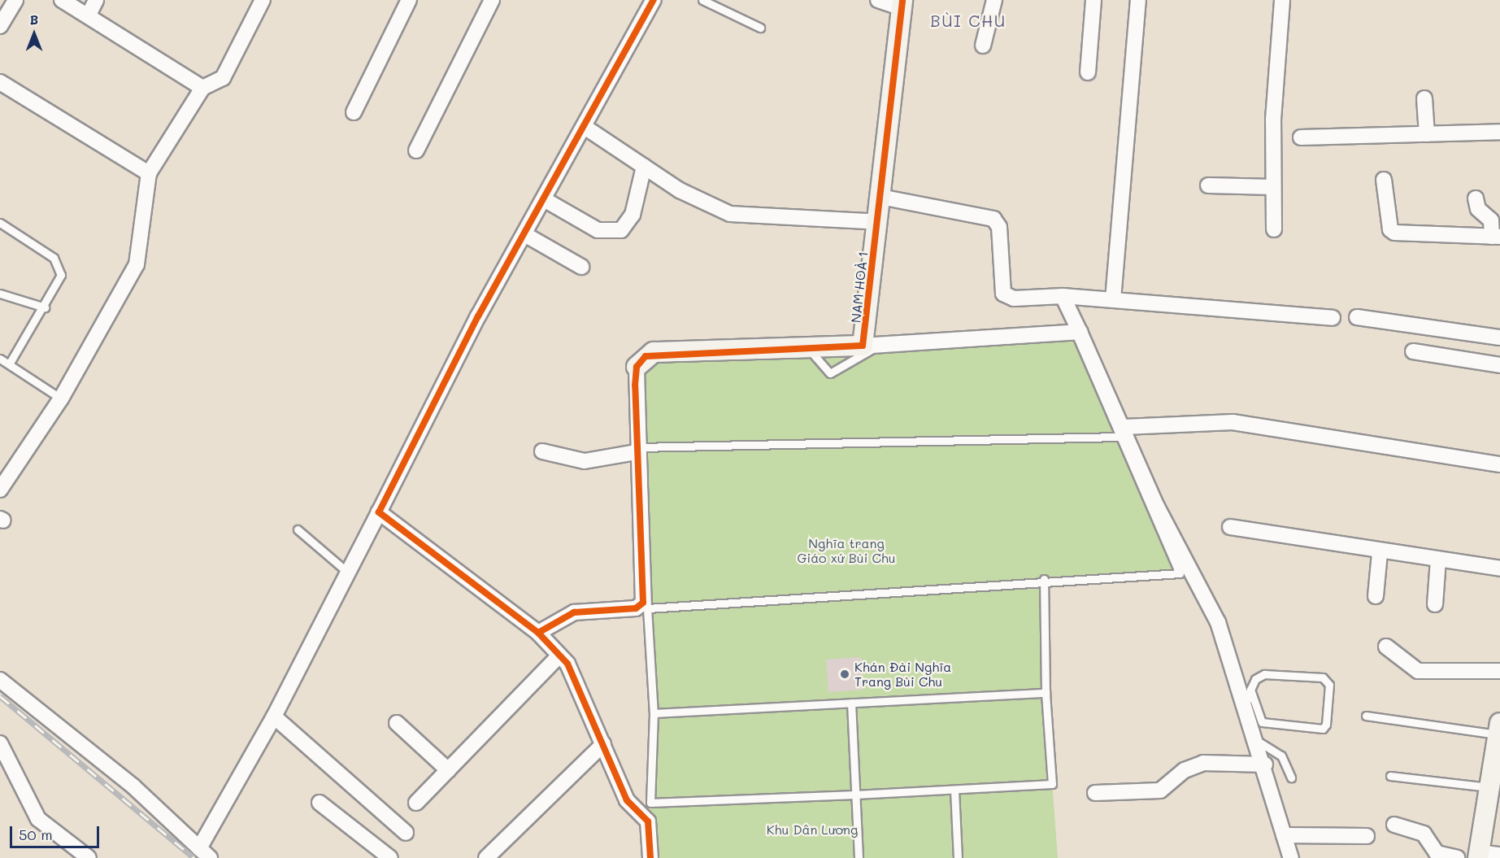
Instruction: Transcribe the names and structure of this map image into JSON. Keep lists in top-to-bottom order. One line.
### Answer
{"streets":{"street":["NAM HOÀ 1"]},"districts":["BÙI CHU"],"parks":["Nghĩa trang Giáo xứ Bùi Chu","Khu Dân Lương"],"places":["Khán Đài Nghĩa Trang Bùi Chu"],"scale_bar":"50 m","north":"top"}
